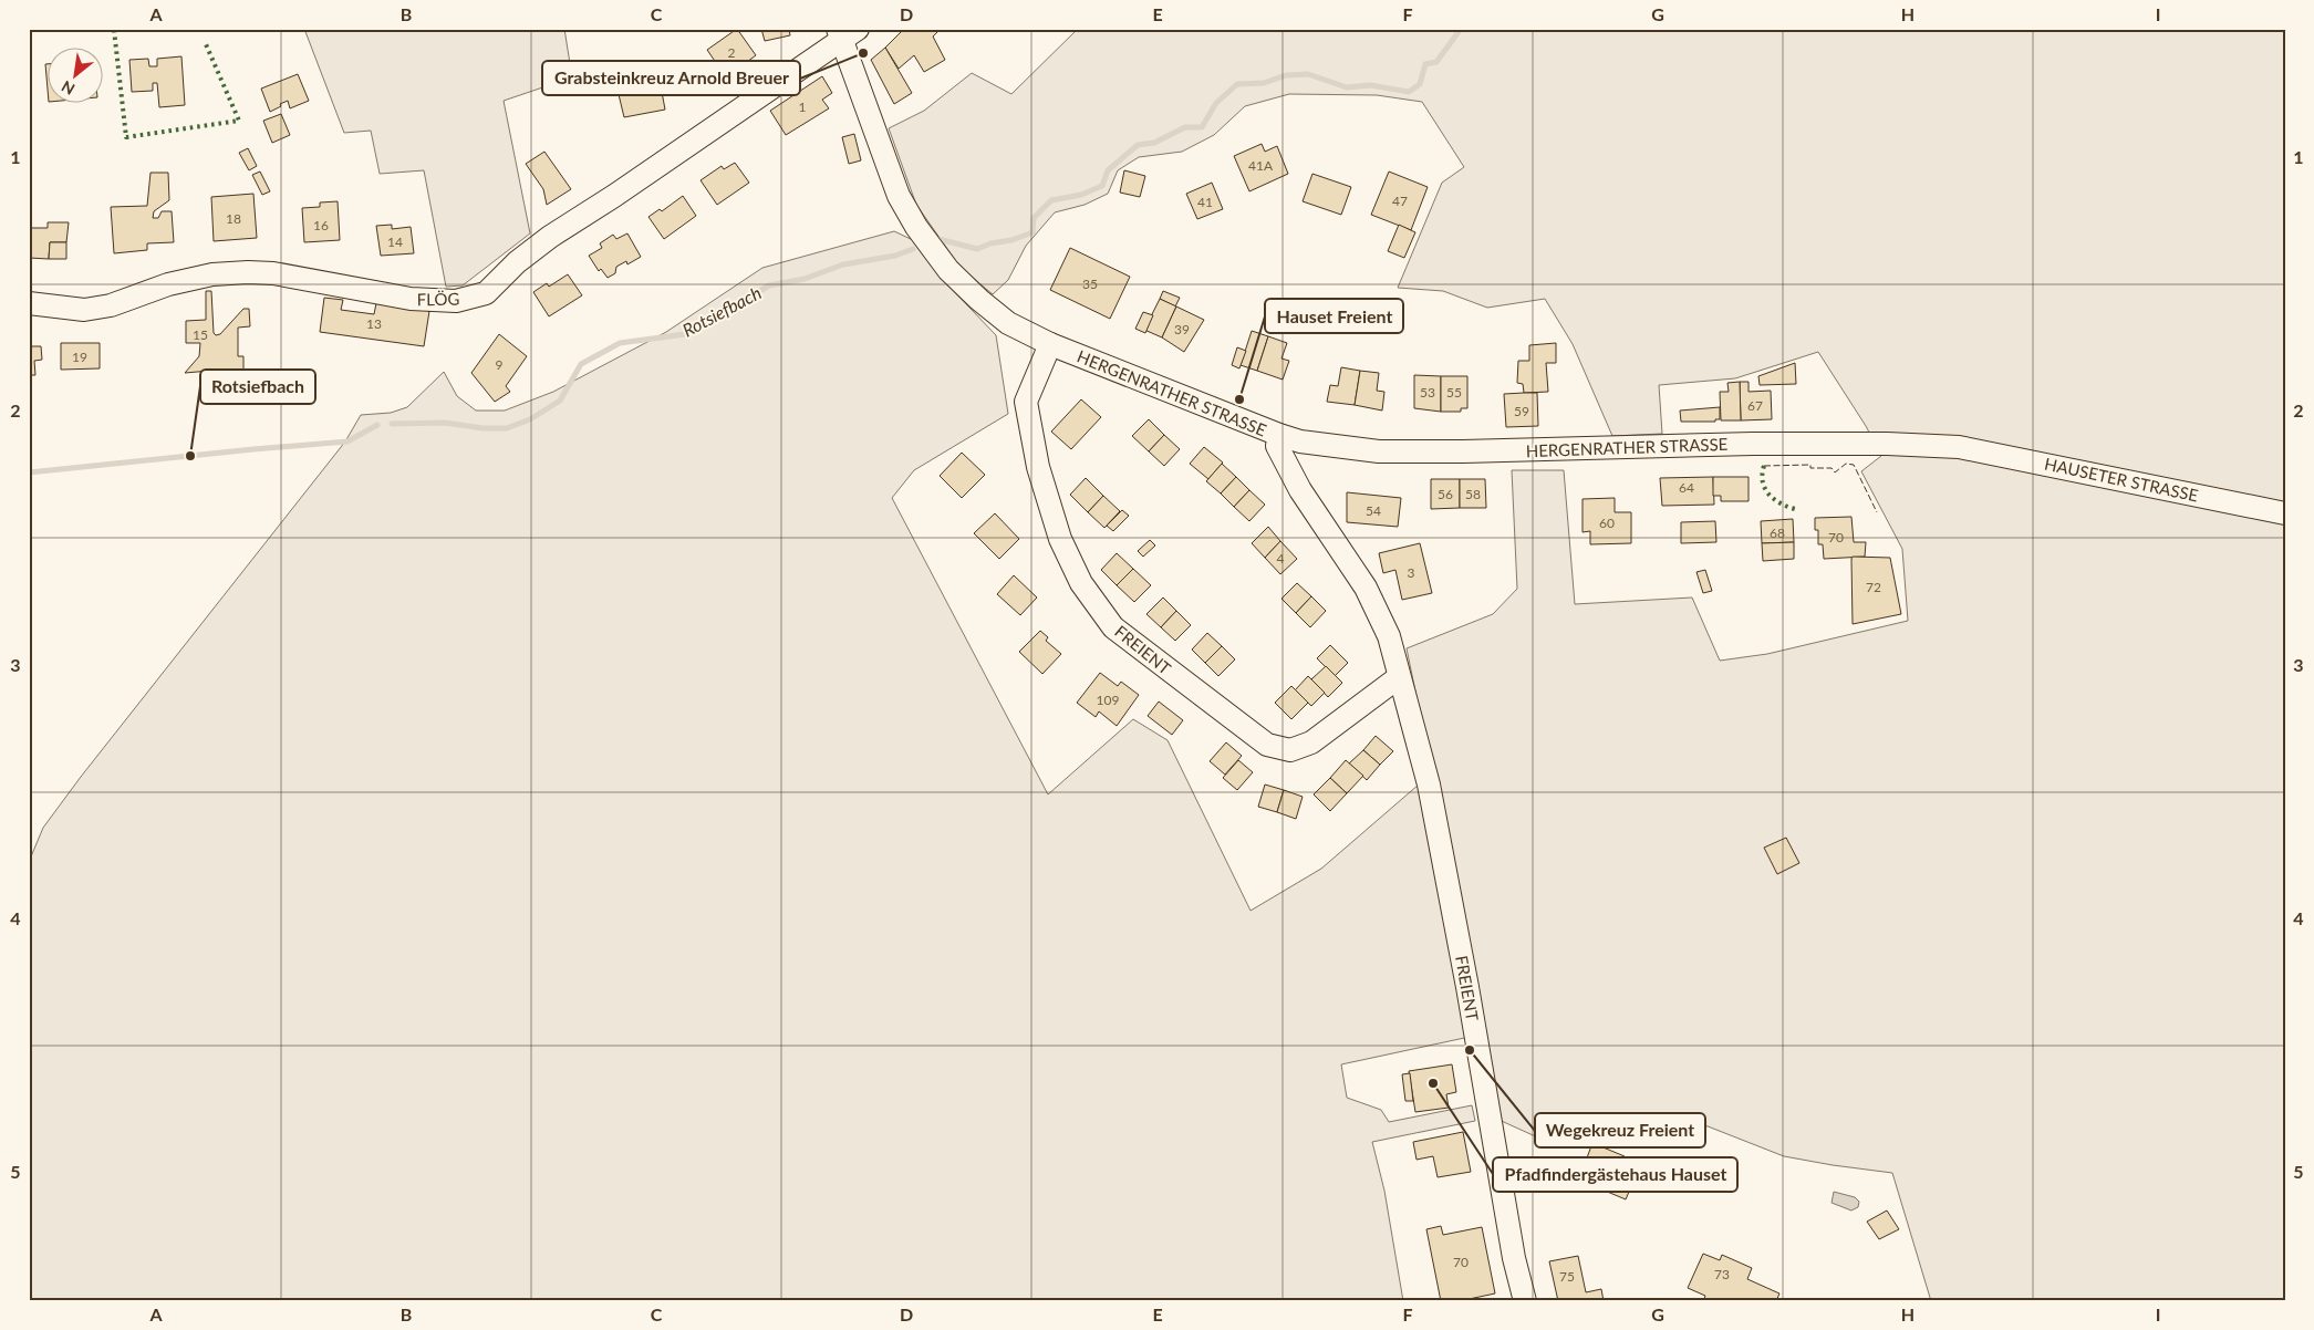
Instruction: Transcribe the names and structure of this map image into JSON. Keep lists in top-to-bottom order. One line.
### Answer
{"streets":{"street":["FLÖG","HERGENRATHER STRASSE","HAUSETER STRASSE","FREIENT"]},"crossings":[["FLÖG","HERGENRATHER STRASSE"],["HERGENRATHER STRASSE","HAUSETER STRASSE"],["HERGENRATHER STRASSE","FREIENT"]],"water":["Rotsiefbach"],"places":["Grabsteinkreuz Arnold Breuer","Hauset Freient","Rotsiefbach","Wegekreuz Freient","Pfadfindergästehaus Hauset"],"house_numbers":["2","1","41A","47","41","18","16","14","35","13","39","15","19","9","53","55","67","59","64","56","58","54","60","68","70","4","3","72","109","70","73","75"],"north":"bottom left","grid":{"columns":["A","B","C","D","E","F","G","H","I"],"rows":["1","2","3","4","5"]}}
